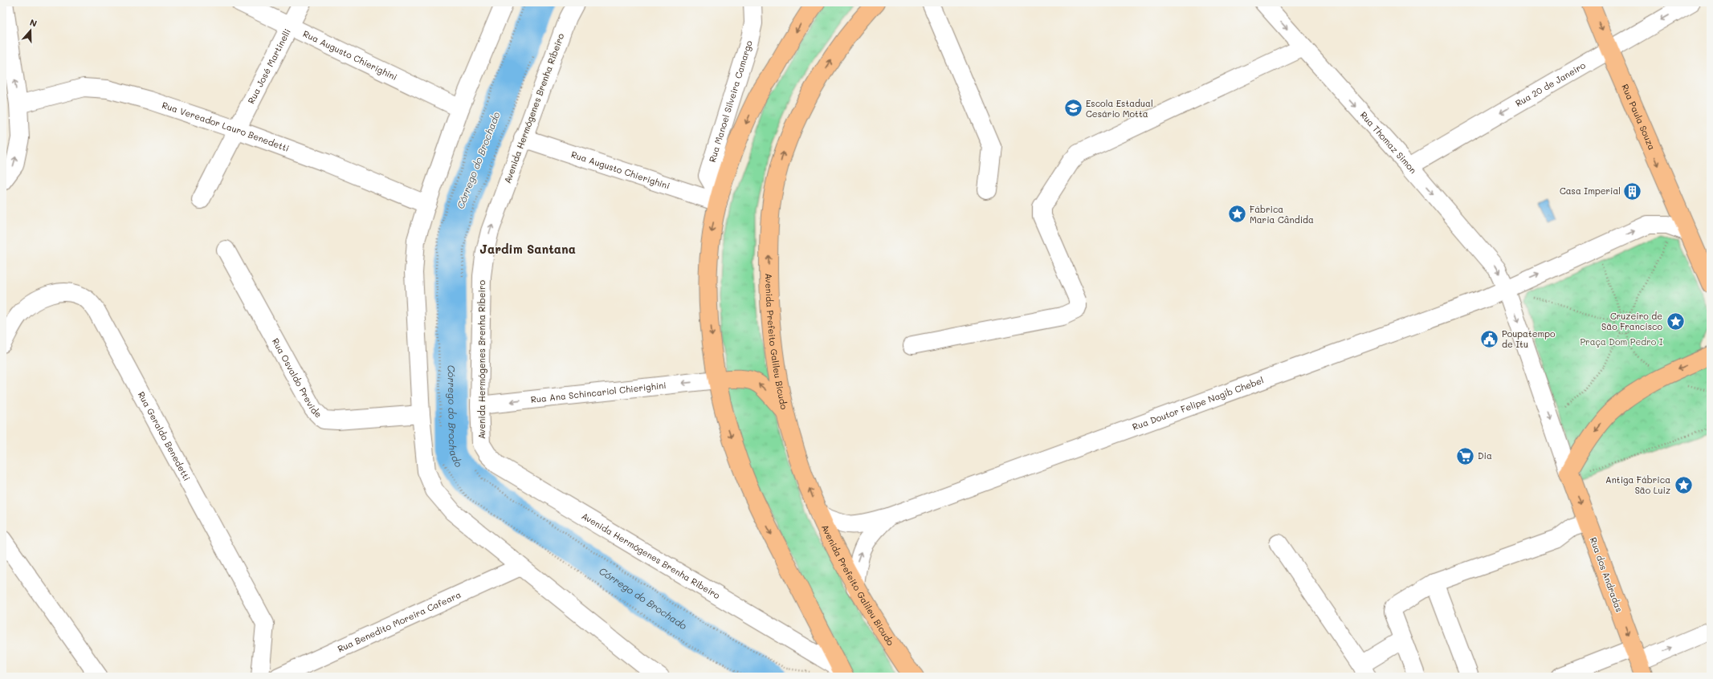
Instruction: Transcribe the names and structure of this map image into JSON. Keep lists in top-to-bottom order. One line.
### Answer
{"streets":{"main road":["Rua Paula Souza","Avenida Prefeito Galileu Bicudo","Rua dos Andradas"],"street":["Rua Augusto Chierighini","Rua José Martinelli","Rua 20 de Janeiro","Rua Manoel Silveira Camargo","Avenida Hermógenes Brenha Ribeiro","Rua Vereador Lauro Benedetti","Rua Thomaz Simon","Rua Osvaldo Previde","Rua Ana Schincariol Chierighini","Rua Doutor Felipe Nagib Chebel","Rua Geraldo Benedetti","Rua Benedito Moreira Cafeara"]},"crossings":[["Rua Augusto Chierighini","Rua José Martinelli"],["Rua Augusto Chierighini","Rua Manoel Silveira Camargo"],["Rua Augusto Chierighini","Avenida Hermógenes Brenha Ribeiro"],["Rua José Martinelli","Rua Vereador Lauro Benedetti"],["Rua 20 de Janeiro","Rua Paula Souza"],["Rua 20 de Janeiro","Rua Thomaz Simon"],["Avenida Hermógenes Brenha Ribeiro","Rua Ana Schincariol Chierighini"],["Rua Thomaz Simon","Rua Doutor Felipe Nagib Chebel"],["Avenida Prefeito Galileu Bicudo","Rua Doutor Felipe Nagib Chebel"]],"one_way":["Rua 20 de Janeiro","Rua Paula Souza","Rua Thomaz Simon","Rua Ana Schincariol Chierighini","Rua dos Andradas"],"districts":["Jardim Santana"],"water":["Córrego do Brochado"],"parks":["Praça Dom Pedro I"],"places":{"school or university":["Escola Estadual Cesário Motta"],"building":["Casa Imperial"],"place":["Fábrica Maria Cândida","Cruzeiro de São Francisco","Antiga Fábrica São Luiz"],"public building":["Poupatempo de Itu"],"supermarket":["Dia"]},"north":"top"}
